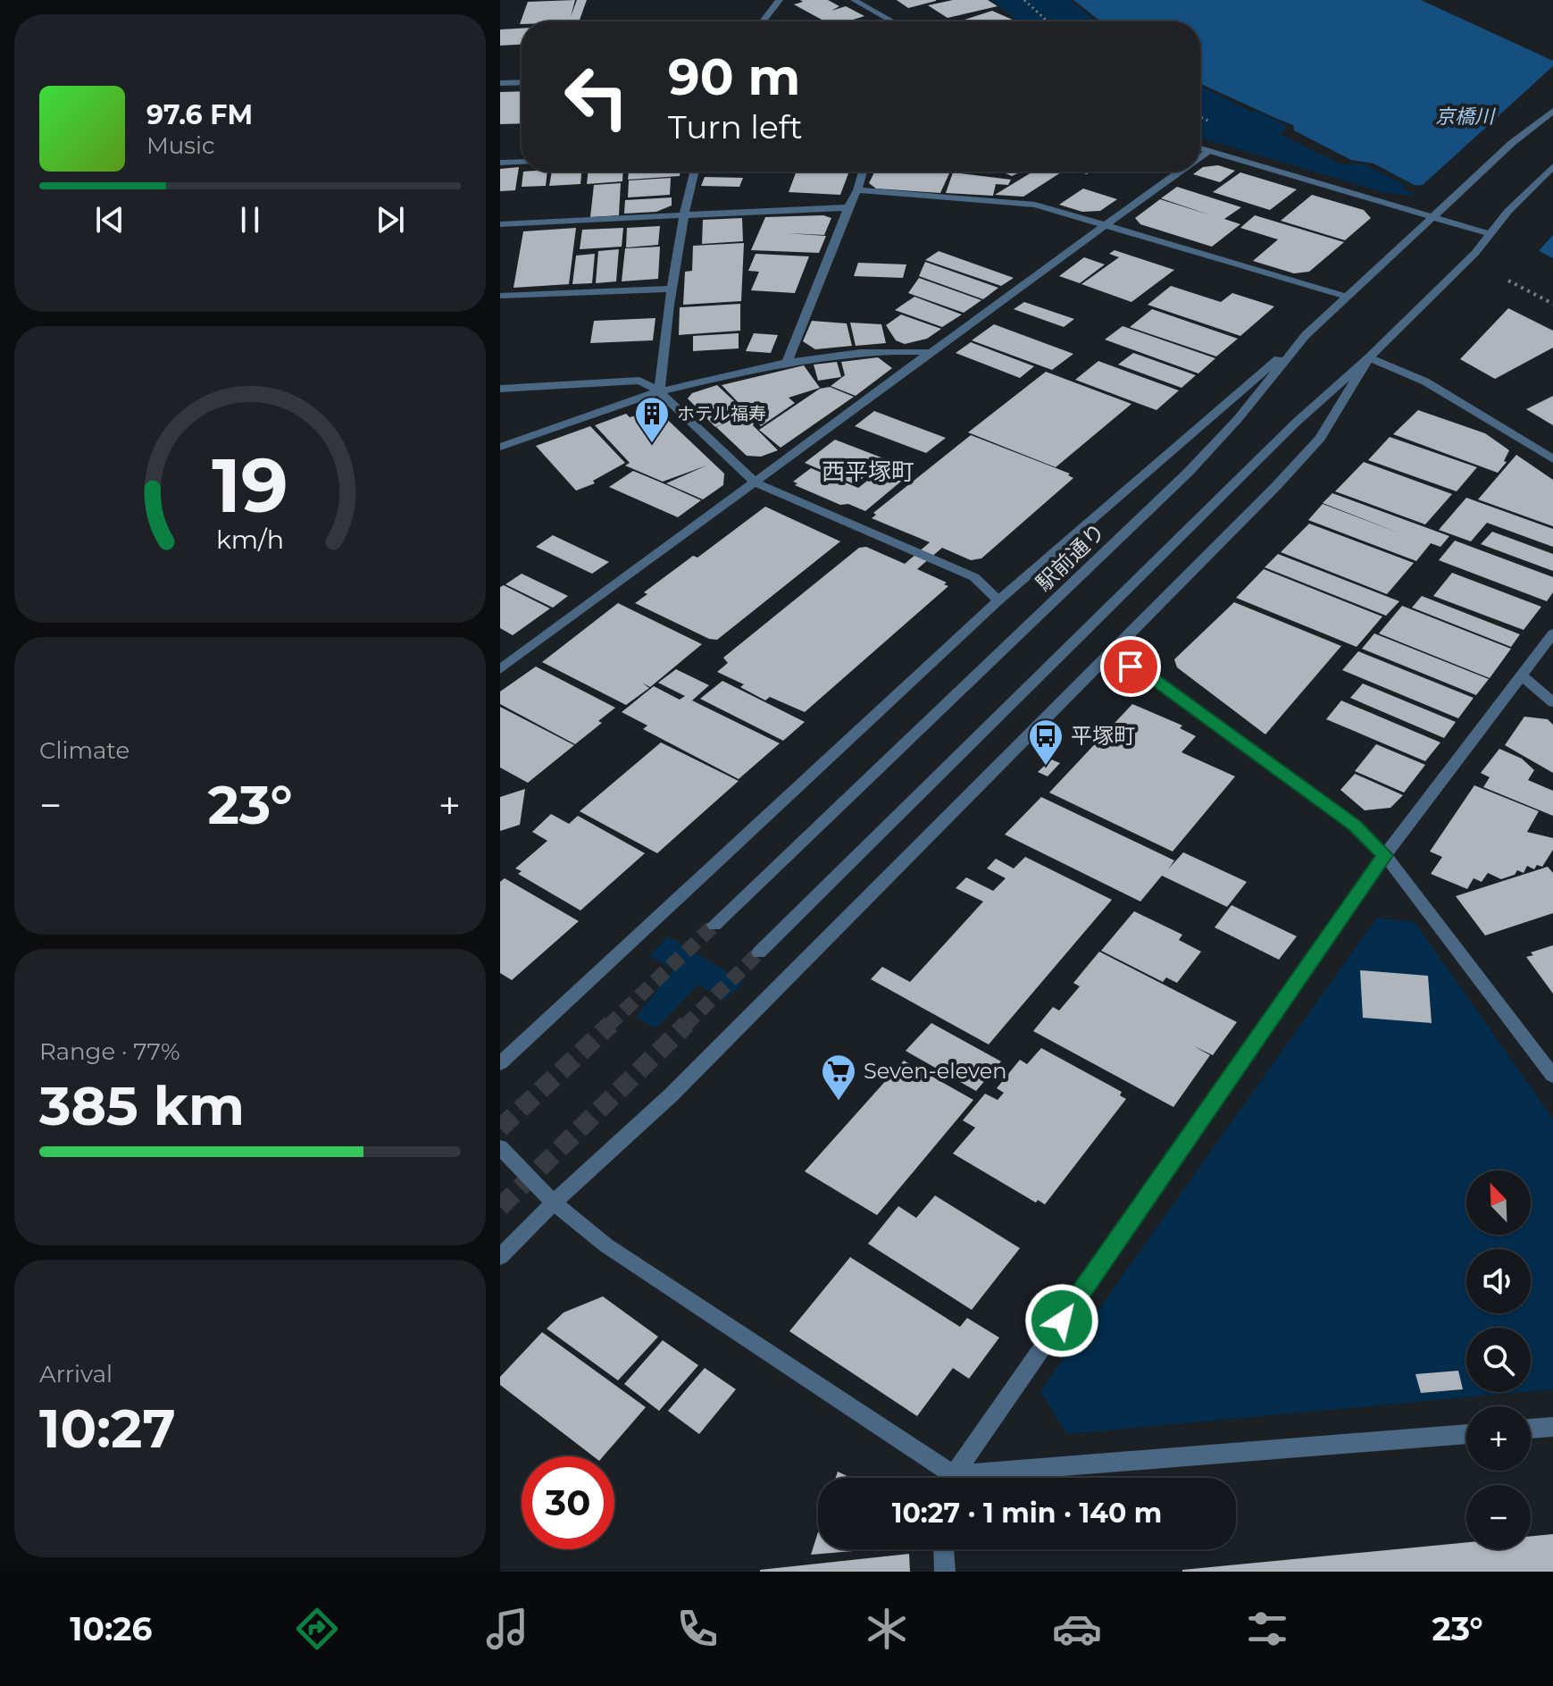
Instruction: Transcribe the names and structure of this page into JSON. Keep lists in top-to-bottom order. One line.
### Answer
{"streets":{"street":["駅前通り"]},"districts":["西平塚町"],"water":["京橋川"],"places":{"building":["ホテル福寿"],"bus stop":["平塚町"],"supermarket":["Seven-eleven"]},"north":"top left","page":{"turn":["90 m","Turn left"],"song":["97.6 FM","Music"],"tile":["Climate",["Range · 77%","385 km"],["Arrival","10:27"]],"heat":["−","23°","+"],"map_buttons":["+","−"],"limit":"30","trip":"10:27 · 1 min · 140 m","tabs":["10:26","23°"],"gauge":["19","km/h"]}}
